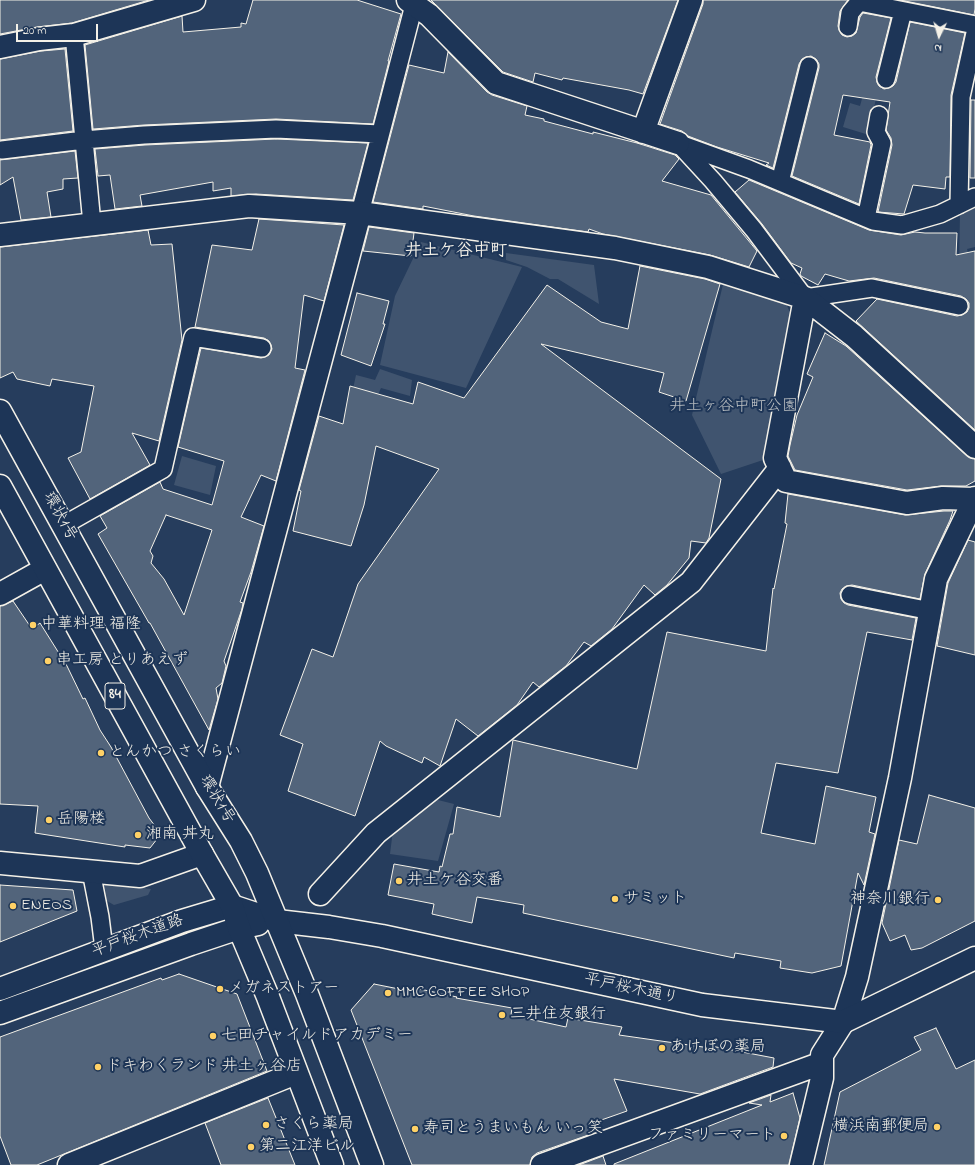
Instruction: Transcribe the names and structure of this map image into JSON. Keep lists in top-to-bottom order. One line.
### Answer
{"streets":{"street":["環状1号","84","平戸桜木道路","平戸桜木通り"]},"crossings":[["環状1号","平戸桜木道路"],["環状1号","平戸桜木通り"],["84","平戸桜木道路"],["平戸桜木道路","平戸桜木通り"]],"districts":["井土ケ谷中町"],"parks":["井土ヶ谷中町公園"],"places":["中華料理 福隆","串工房 とりあえず","とんかつ さくらい","岳陽楼","湘南 丼丸","井土ケ谷交番","サミット","神奈川銀行","ENEOS","メガネストアー","MMC COFFEE SHOP","三井住友銀行","七田チャイルドアカデミー","あけぼの薬局","ドキわくランド 井土ヶ谷店","さくら薬局","横浜南郵便局","寿司とうまいもん いっ笑","ファミリーマート","第二江洋ビル"],"scale_bar":"20 m","north":"bottom"}
